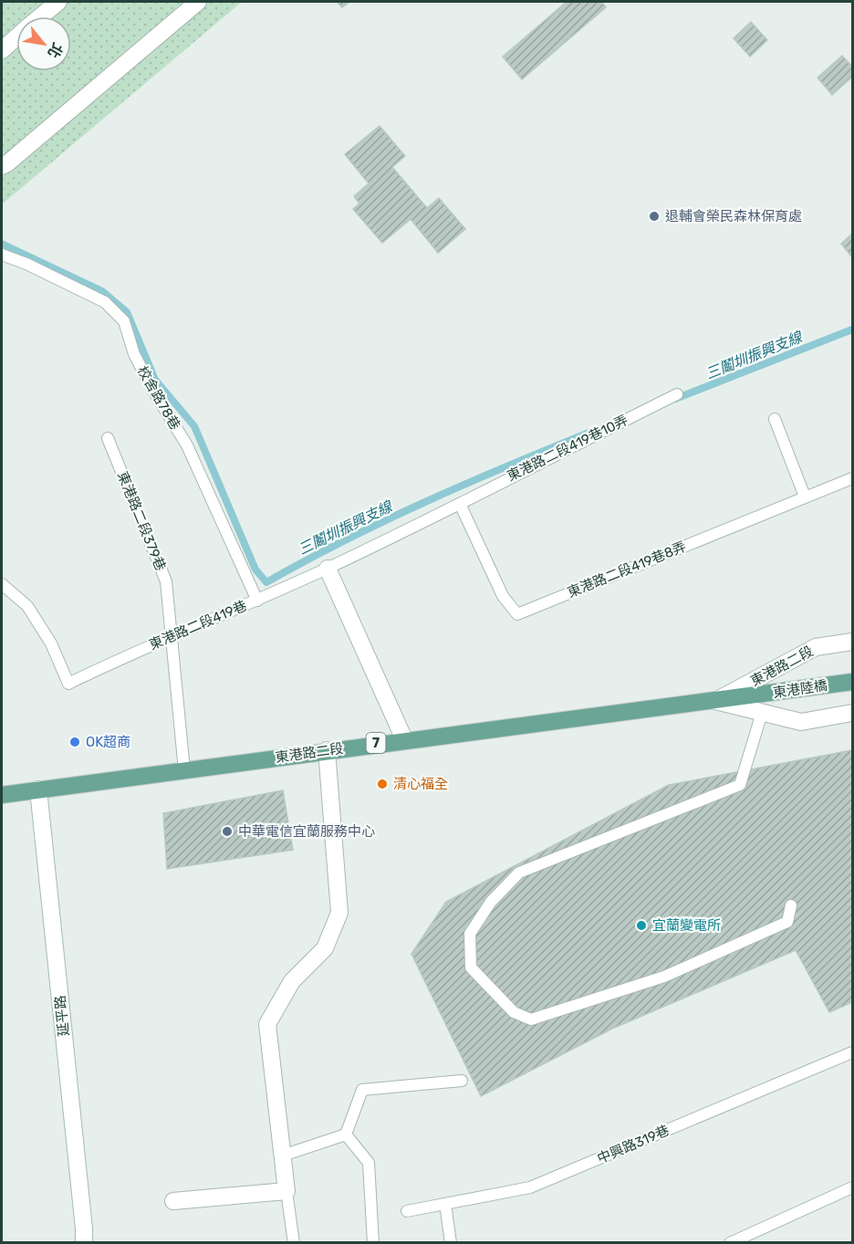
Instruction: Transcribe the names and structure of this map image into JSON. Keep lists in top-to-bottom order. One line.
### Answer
{"streets":{"main road":["東港路二段","東港陸橋","7"],"street":["延平路"],"lane":["校舍路78巷","東港路二段419巷10弄","東港路二段379巷","東港路二段419巷8弄","東港路二段419巷","中興路319巷"]},"crossings":[["校舍路78巷","東港路二段419巷"],["東港路二段419巷10弄","東港路二段419巷8弄"],["東港路二段419巷10弄","東港路二段419巷"],["東港路二段379巷","東港路二段419巷"],["東港路二段379巷","東港路二段"],["東港路二段419巷8弄","東港路二段419巷"],["東港路二段","東港陸橋"],["東港路二段","延平路"]],"water":["三鬮圳振興支線"],"places":["退輔會榮民森林保育處","OK超商","清心福全","中華電信宜蘭服務中心","宜蘭變電所"],"north":"bottom right"}
